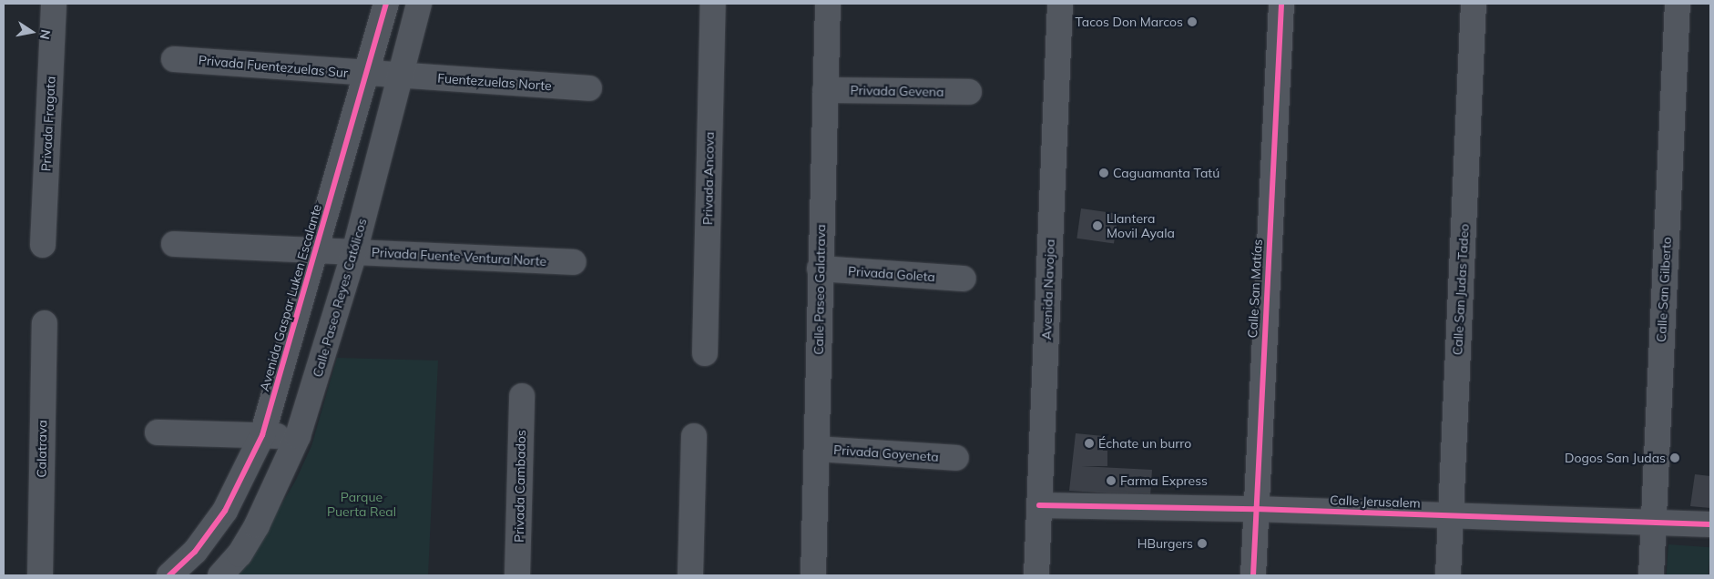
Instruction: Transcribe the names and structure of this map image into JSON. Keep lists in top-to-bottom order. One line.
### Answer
{"streets":{"street":["Privada Fuentezuelas Sur","Fuentezuelas Norte","Privada Gevena","Privada Fragata","Privada Ancova","Privada Fuente Ventura Norte","Privada Goleta","Calle San Matías","Calle Paseo Galatrava","Avenida Navojoa","Calle San Judas Tadeo","Calle San Gilberto","Avenida Gaspar Luken Escalante","Calle Paseo Reyes Católicos","Calatrava","Privada Goyeneta","Privada Cambados","Calle Jerusalem"]},"crossings":[["Privada Fuentezuelas Sur","Fuentezuelas Norte"],["Privada Fuentezuelas Sur","Avenida Gaspar Luken Escalante"],["Privada Fuentezuelas Sur","Calle Paseo Reyes Católicos"],["Fuentezuelas Norte","Calle Paseo Reyes Católicos"],["Privada Gevena","Calle Paseo Galatrava"],["Privada Fuente Ventura Norte","Avenida Gaspar Luken Escalante"],["Privada Fuente Ventura Norte","Calle Paseo Reyes Católicos"],["Privada Goleta","Calle Paseo Galatrava"],["Calle San Matías","Calle Jerusalem"],["Calle Paseo Galatrava","Privada Goyeneta"],["Avenida Navojoa","Calle Jerusalem"],["Calle San Judas Tadeo","Calle Jerusalem"],["Calle San Gilberto","Calle Jerusalem"]],"parks":["Parque Puerta Real"],"places":["Tacos Don Marcos","Caguamanta Tatú","Llantera Movil Ayala","Échate un burro","Dogos San Judas","Farma Express","HBurgers"],"north":"right"}
